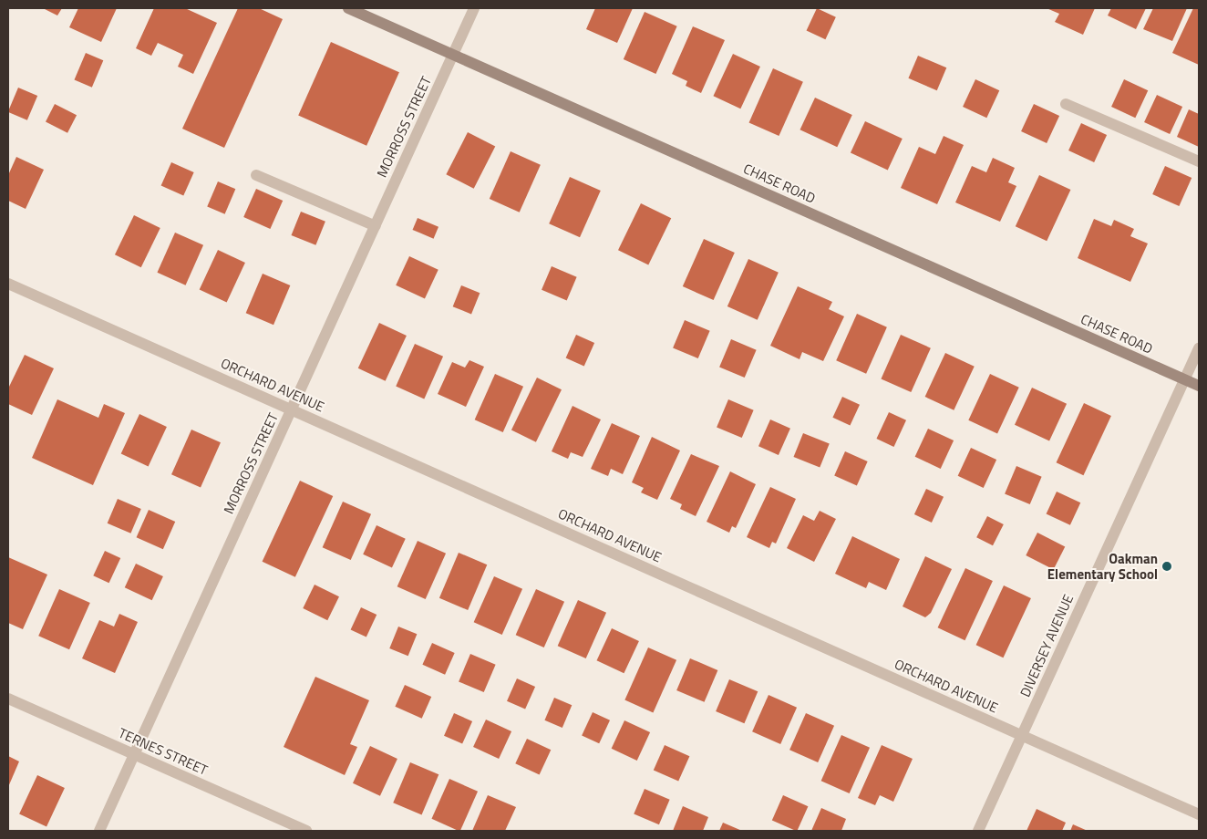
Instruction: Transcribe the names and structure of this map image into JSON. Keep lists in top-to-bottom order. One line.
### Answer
{"streets":{"street":["MORROSS STREET","CHASE ROAD","ORCHARD AVENUE","DIVERSEY AVENUE","TERNES STREET"]},"crossings":[["MORROSS STREET","CHASE ROAD"],["MORROSS STREET","ORCHARD AVENUE"],["MORROSS STREET","TERNES STREET"],["CHASE ROAD","DIVERSEY AVENUE"],["ORCHARD AVENUE","DIVERSEY AVENUE"]],"places":["Oakman Elementary School"]}
